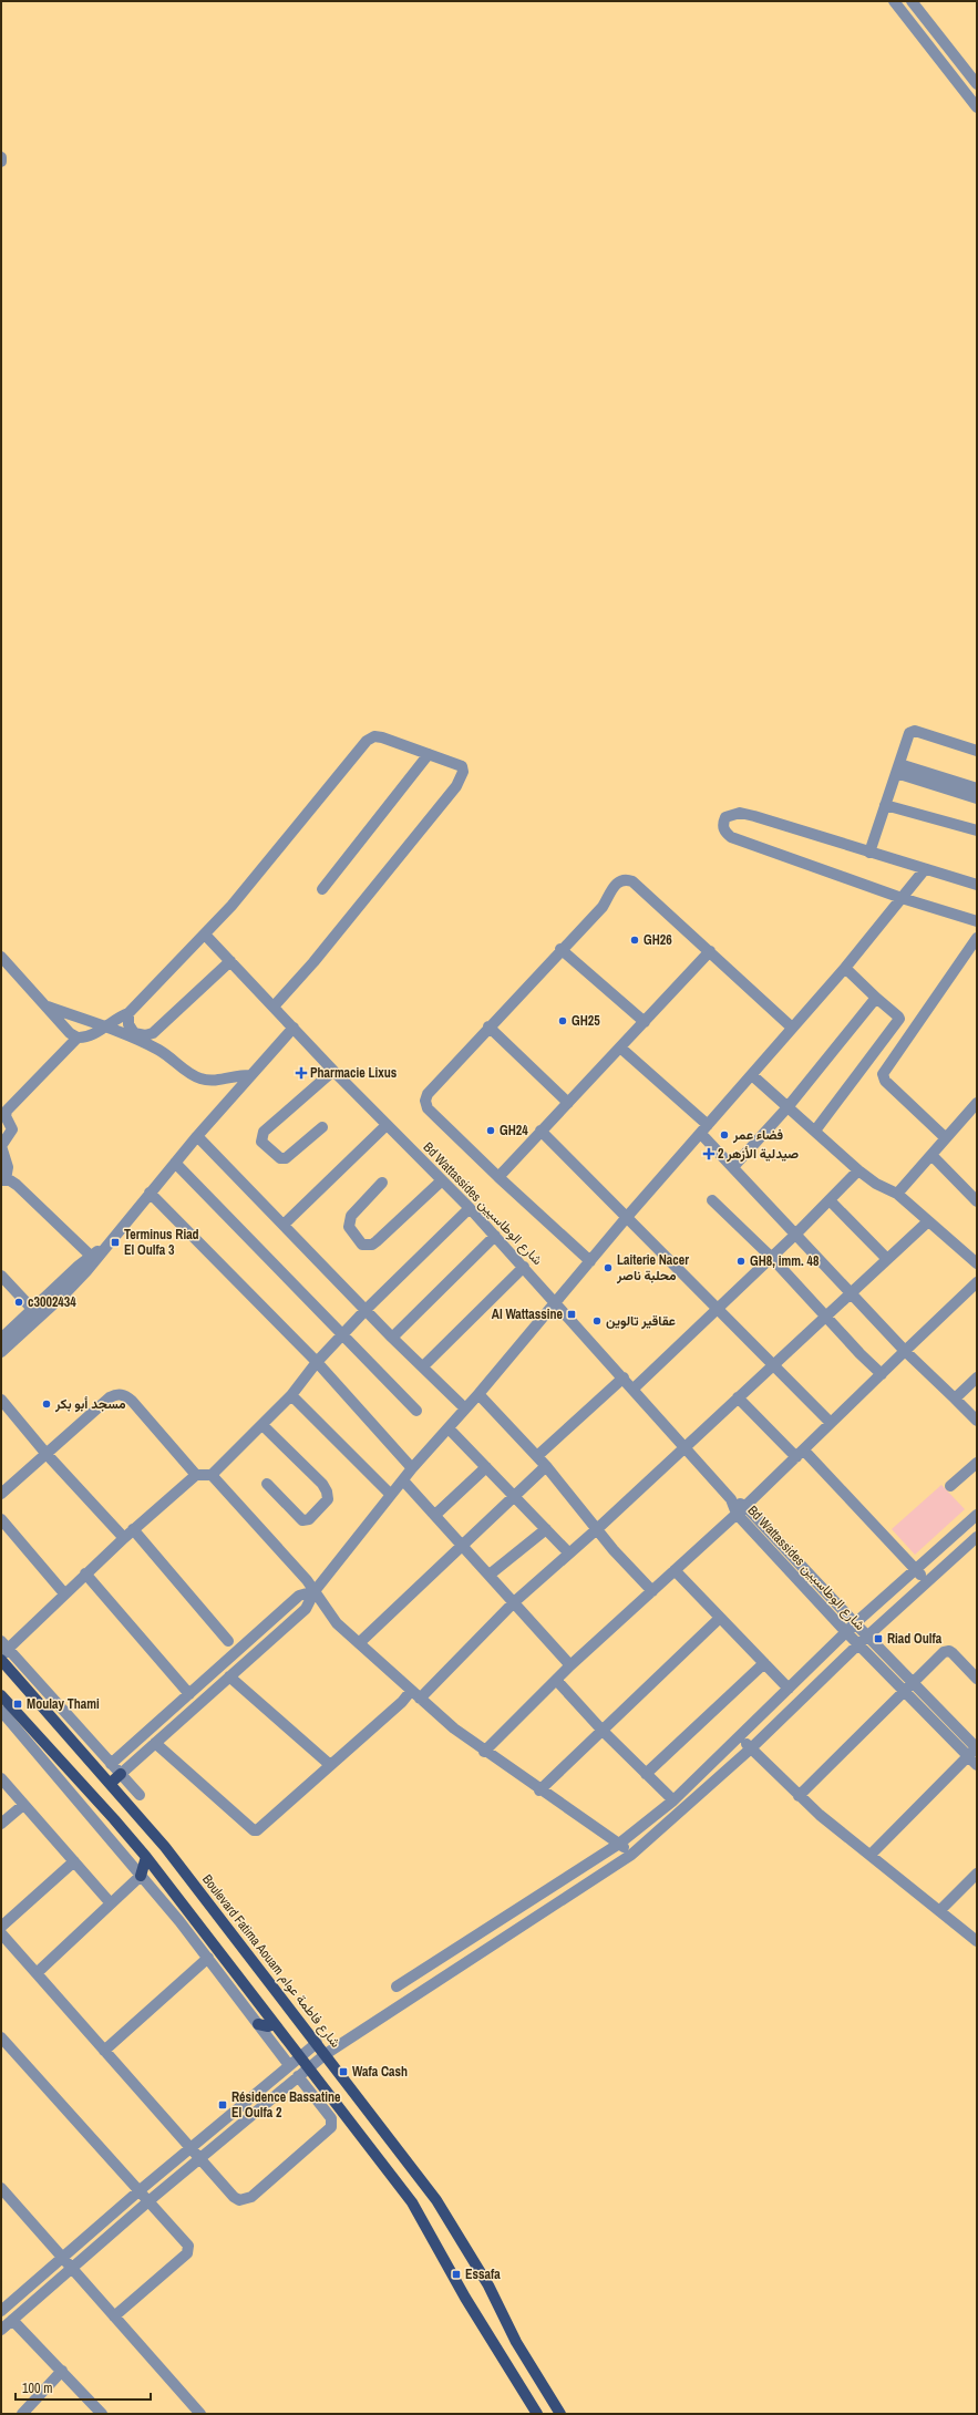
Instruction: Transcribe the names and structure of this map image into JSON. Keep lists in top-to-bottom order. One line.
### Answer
{"streets":{"main road":["Boulevard Fatima Aouam شارع فاطمة عوام"],"street":["Bd Wattassides شارع الوطاسيين"]},"places":{"other":["GH26","GH25","GH24","فضاء عمر","GH8, imm. 48","Laiterie Nacer محلبة ناصر","c3002434","عقاقير تالوين","مسجد أبو بكر"],"health":["Pharmacie Lixus","صيدلية الأزهر 2"],"transit":["Terminus Riad El Oulfa 3","Al Wattassine","Riad Oulfa","Moulay Thami","Wafa Cash","Résidence Bassatine El Oulfa 2","Essafa"]},"scale_bar":"100 m"}
